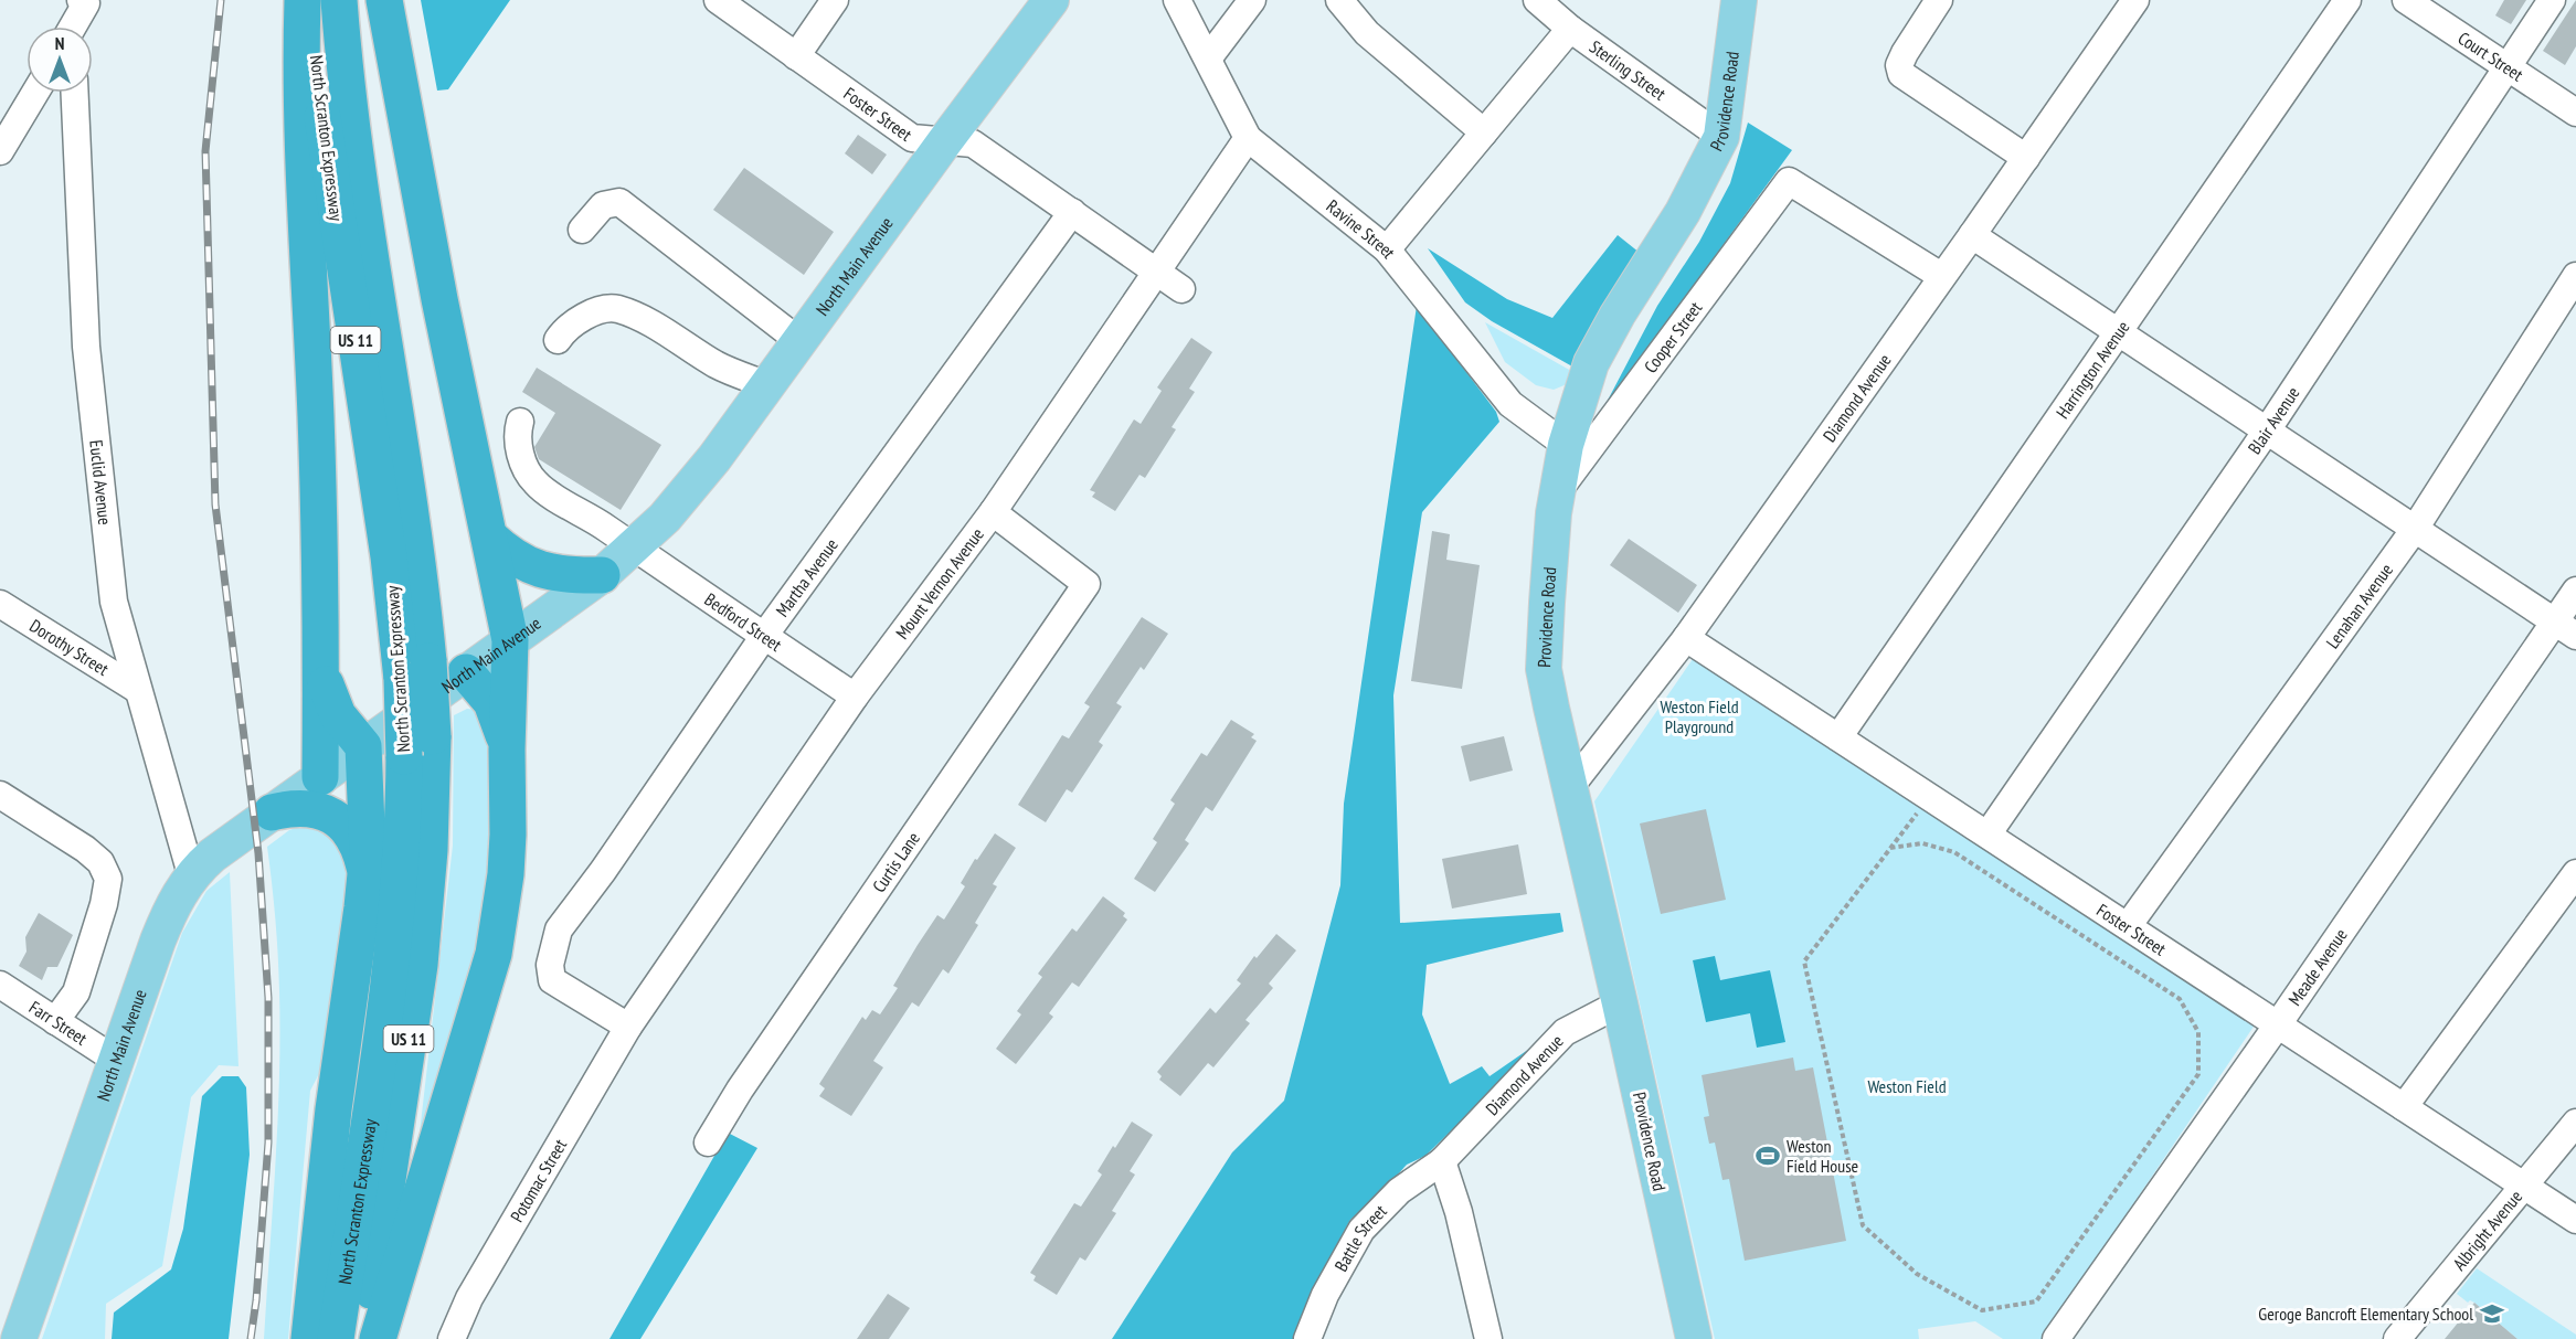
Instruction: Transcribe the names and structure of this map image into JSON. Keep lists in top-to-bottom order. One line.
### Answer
{"streets":{"highway":["North Scranton Expressway","US 11"],"main road":["Providence Road","North Main Avenue"],"street":["Court Street","Sterling Street","Foster Street","Ravine Street","Cooper Street","Harrington Avenue","Diamond Avenue","Blair Avenue","Euclid Avenue","Martha Avenue","Mount Vernon Avenue","Lenahan Avenue","Bedford Street","Dorothy Street","Curtis Lane","Meade Avenue","Farr Street","Potomac Street","Albright Avenue","Battle Street"]},"crossings":[["Court Street","Blair Avenue"],["Sterling Street","Providence Road"],["Providence Road","Ravine Street"],["Providence Road","Cooper Street"],["Providence Road","Diamond Avenue"],["Foster Street","North Main Avenue"],["Foster Street","Harrington Avenue"],["Foster Street","Diamond Avenue"],["Foster Street","Blair Avenue"],["Foster Street","Martha Avenue"],["Foster Street","Mount Vernon Avenue"],["Foster Street","Lenahan Avenue"],["Foster Street","Meade Avenue"],["Foster Street","Albright Avenue"],["Ravine Street","Mount Vernon Avenue"],["North Main Avenue","Euclid Avenue"],["North Main Avenue","Bedford Street"],["North Main Avenue","Farr Street"],["Cooper Street","Diamond Avenue"],["Diamond Avenue","Battle Street"],["Euclid Avenue","Dorothy Street"],["Martha Avenue","Mount Vernon Avenue"],["Martha Avenue","Bedford Street"],["Martha Avenue","Potomac Street"],["Mount Vernon Avenue","Bedford Street"],["Mount Vernon Avenue","Curtis Lane"],["Mount Vernon Avenue","Potomac Street"]],"parks":["Weston Field Playground","Weston Field"],"places":{"sports":["Weston Field House"],"school or university":["Geroge Bancroft Elementary School"]},"north":"top"}
